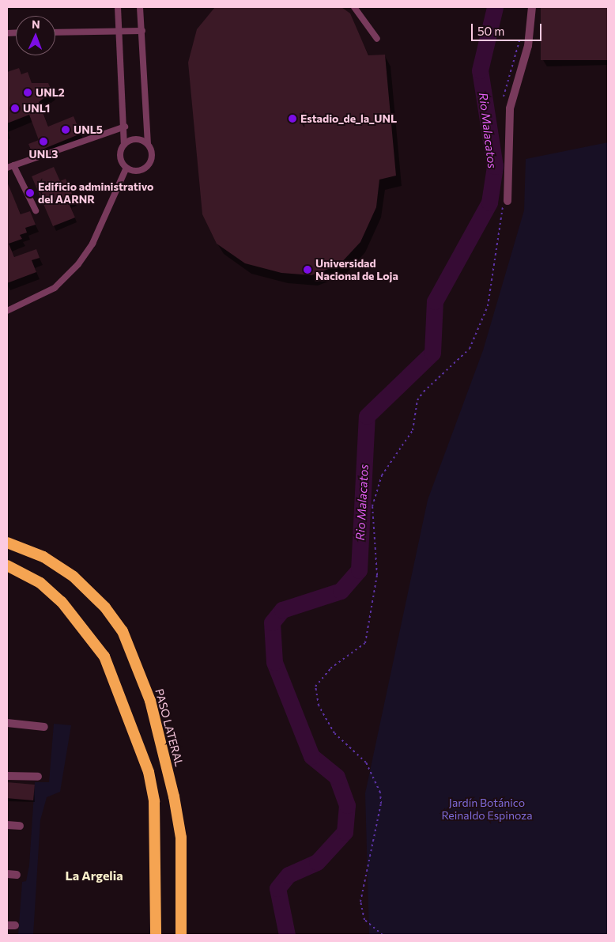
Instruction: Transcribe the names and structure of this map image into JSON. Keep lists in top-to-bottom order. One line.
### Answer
{"streets":{"highway":["PASO LATERAL"]},"districts":["La Argelia"],"water":["Rio Malacatos"],"parks":["Jardín Botánico Reinaldo Espinoza"],"places":["UNL2","UNL1","Estadio_de_la_UNL","UNL5","UNL3","Edificio administrativo del AARNR","Universidad Nacional de Loja"],"scale_bar":"50 m","north":"top"}
